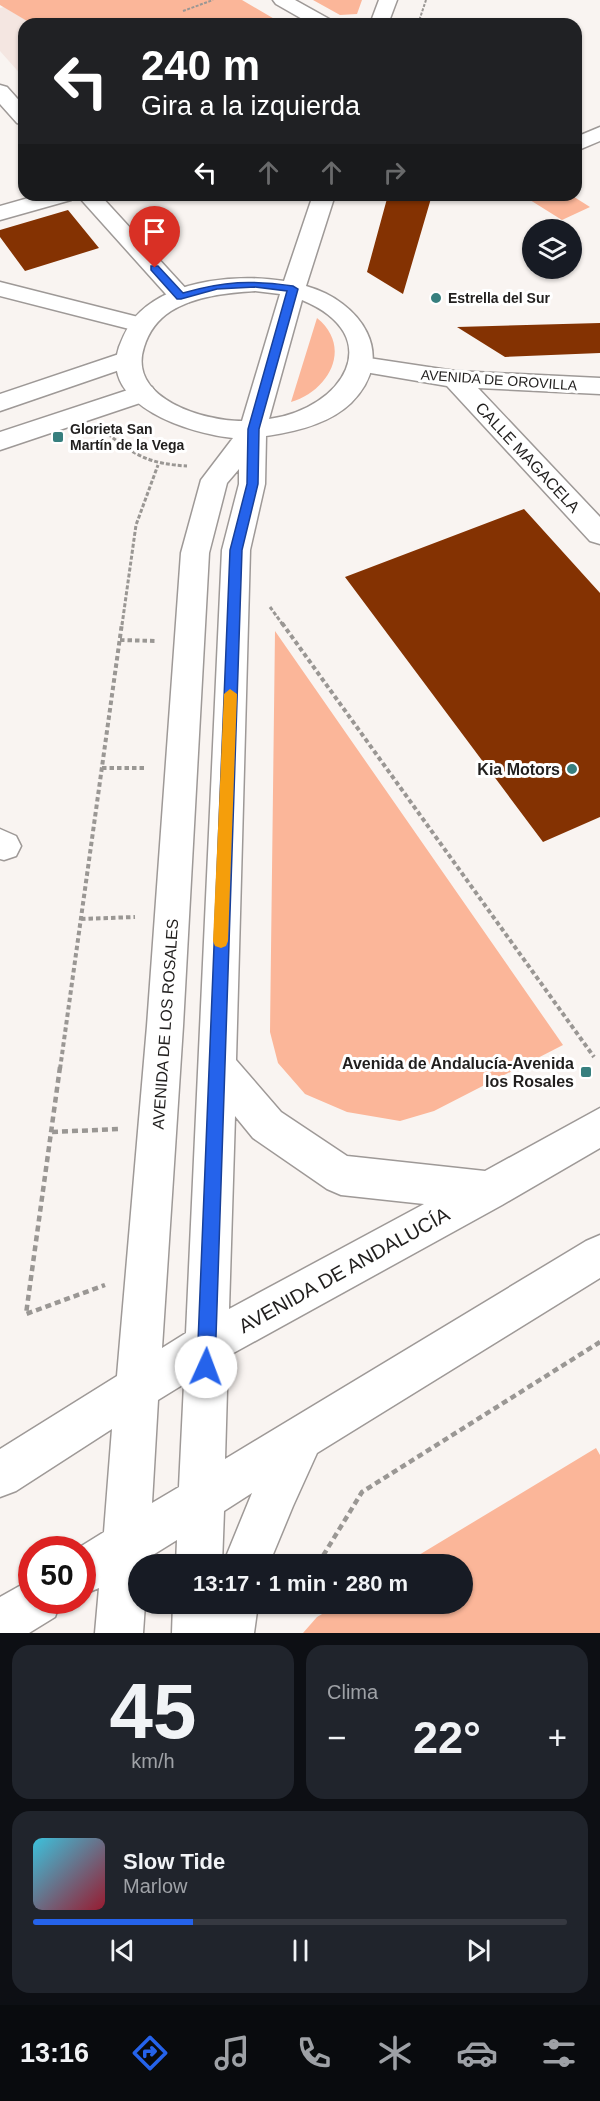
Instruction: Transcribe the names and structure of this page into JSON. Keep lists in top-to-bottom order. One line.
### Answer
{"streets":{"main road":["AVENIDA DE OROVILLA","CALLE MAGACELA","AVENIDA DE LOS ROSALES","AVENIDA DE ANDALUCÍA"]},"crossings":[["AVENIDA DE OROVILLA","CALLE MAGACELA"],["AVENIDA DE LOS ROSALES","AVENIDA DE ANDALUCÍA"]],"places":{"other":["Estrella del Sur","Kia Motors"],"transit":["Glorieta San Martín de la Vega","Avenida de Andalucía-Avenida los Rosales"]},"page":{"turn":["240 m","Gira a la izquierda"],"limit":"50","trip":"13:17 · 1 min · 280 m","tile":[["45","km/h"],"Clima"],"heat":["−","22°","+"],"song":["Slow Tide","Marlow"],"tabs":"13:16"}}
